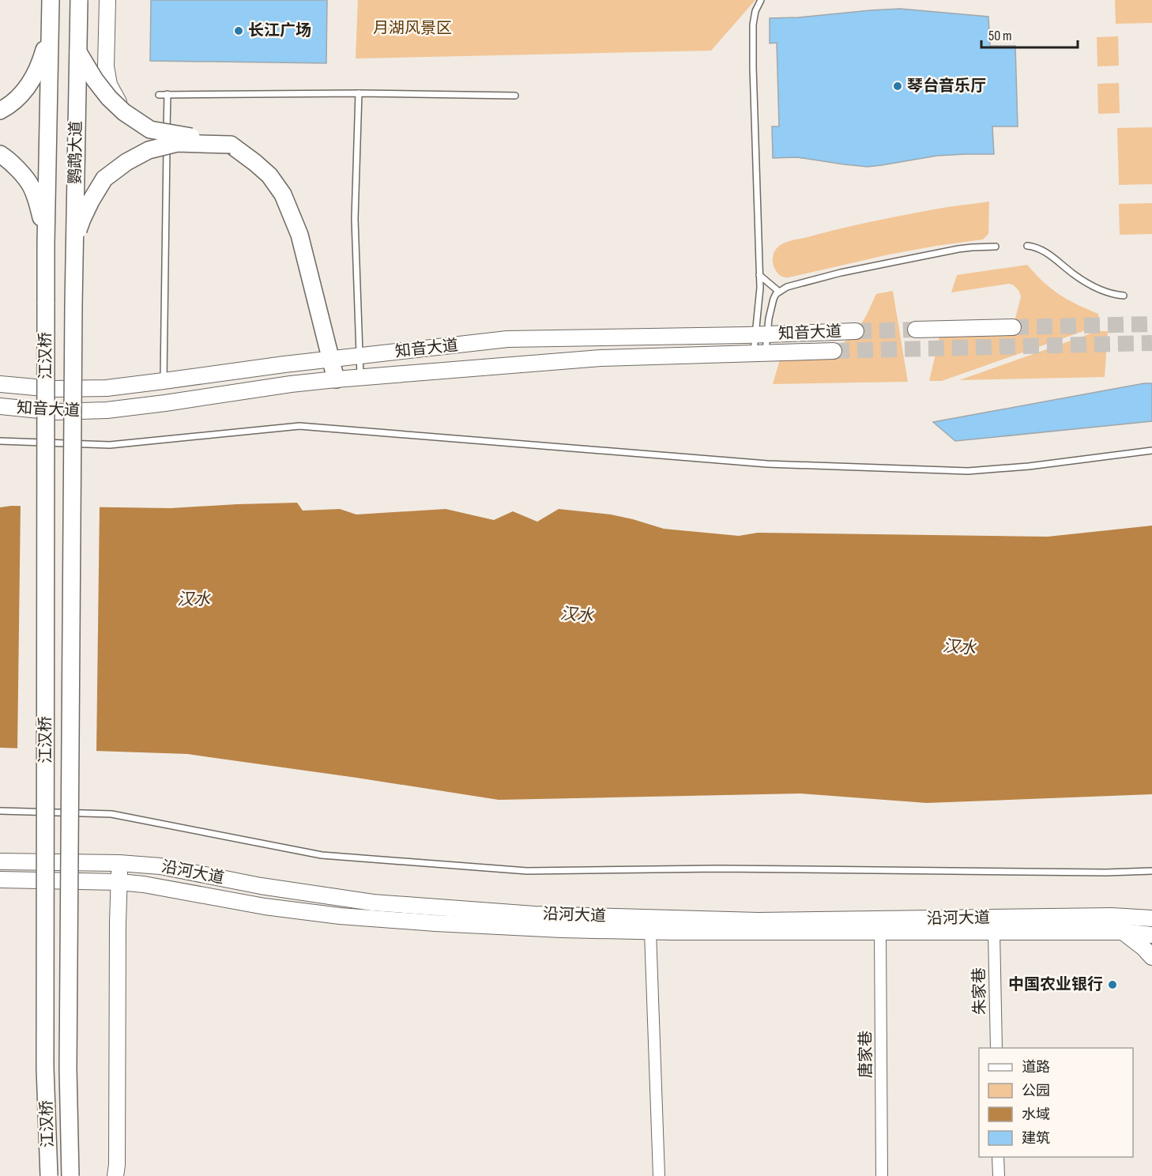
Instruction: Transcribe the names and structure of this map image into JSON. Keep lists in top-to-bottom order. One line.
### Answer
{"streets":{"main road":["鹦鹉大道","知音大道","江汉桥","沿河大道"],"street":["朱家巷","唐家巷"]},"crossings":[["鹦鹉大道","江汉桥"],["沿河大道","朱家巷"],["沿河大道","唐家巷"]],"water":["汉水"],"parks":["月湖风景区"],"places":["长江广场","琴台音乐厅","中国农业银行"],"legend":["道路","公园","水域","建筑"],"scale_bar":"50 m"}
